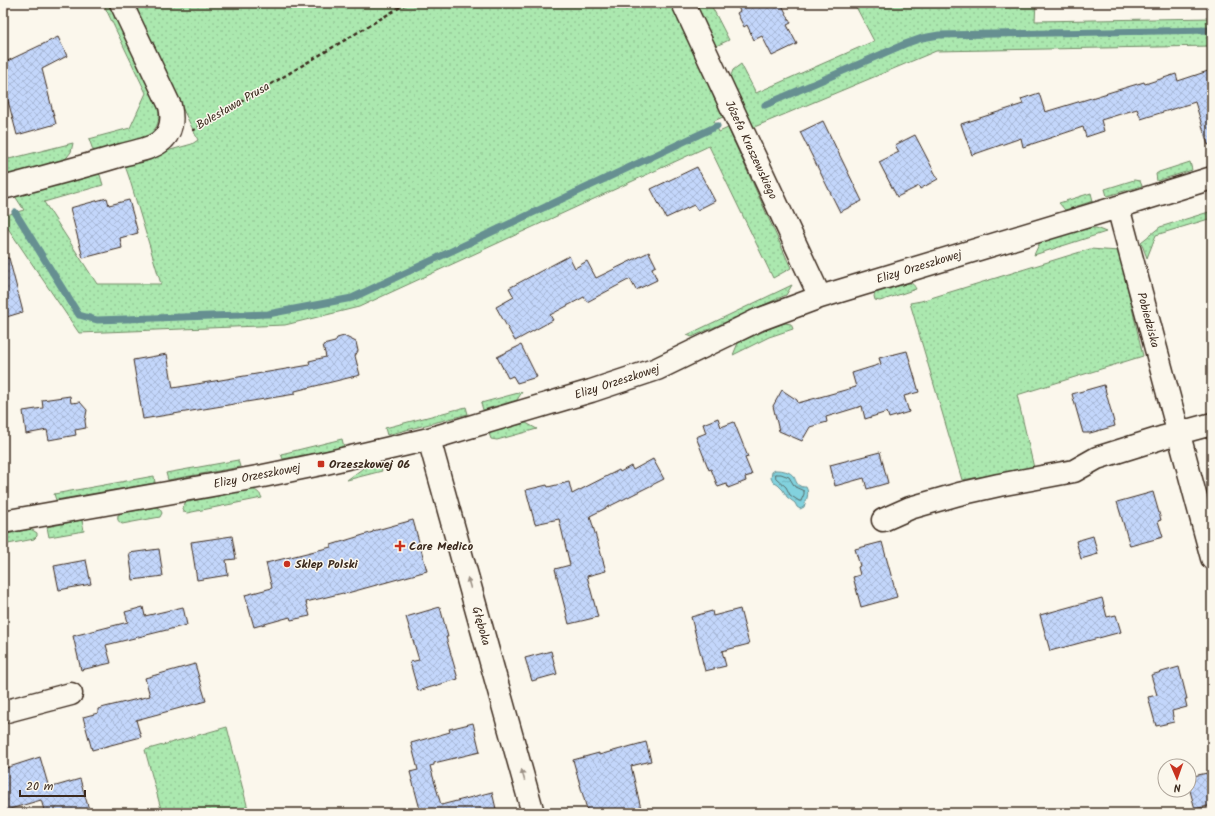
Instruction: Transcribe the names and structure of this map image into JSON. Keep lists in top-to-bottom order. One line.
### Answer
{"streets":{"street":["Józefa Kraszewskiego","Elizy Orzeszkowej","Pobiedziska","Głęboka"],"path":["Bolesława Prusa"]},"crossings":[["Józefa Kraszewskiego","Elizy Orzeszkowej"],["Elizy Orzeszkowej","Pobiedziska"],["Elizy Orzeszkowej","Głęboka"]],"one_way":["Głęboka"],"places":{"transit":["Orzeszkowej 06"],"health":["Care Medico"],"other":["Sklep Polski"]},"scale_bar":"20 m","north":"bottom"}
